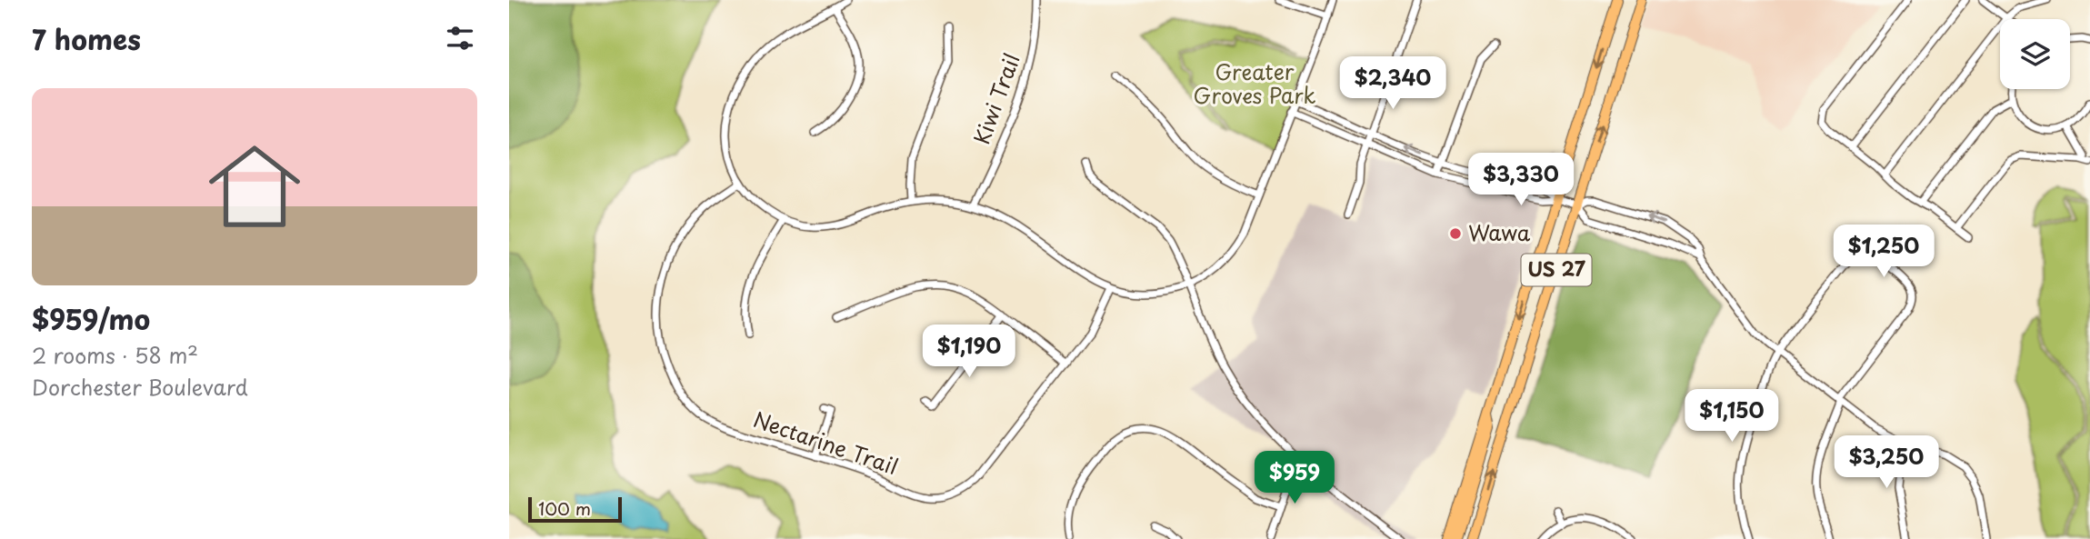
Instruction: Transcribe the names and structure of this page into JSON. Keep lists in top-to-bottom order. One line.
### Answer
{"streets":{"highway":["US 27"],"street":["Kiwi Trail","Nectarine Trail"]},"parks":["Greater Groves Park"],"places":["Wawa"],"scale_bar":"100 m","page":{"heading":"7 homes","price":["$2,340","$3,330","$1,250","$1,190","$1,150","$3,250","$959"],"list":[{"name":"$959/mo","note":"2 rooms · 58 m² · Dorchester Boulevard"}],"scale":"100 m"}}
